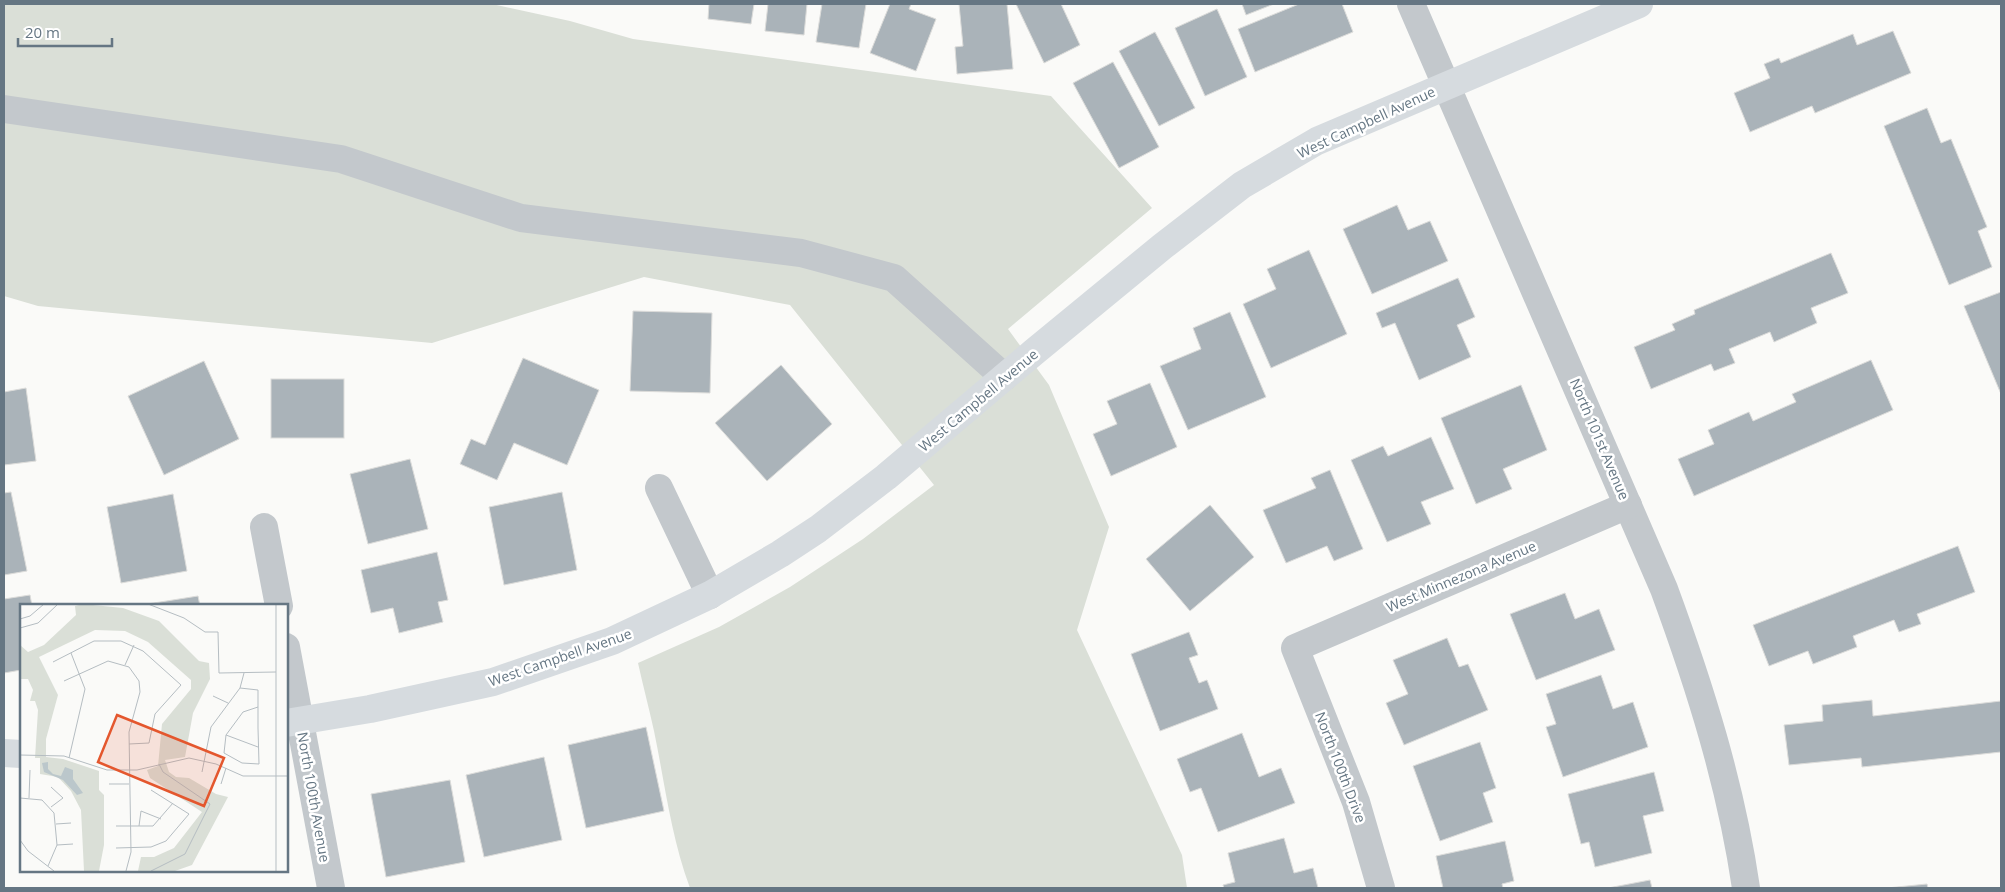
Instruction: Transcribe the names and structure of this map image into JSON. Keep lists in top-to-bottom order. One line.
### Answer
{"streets":{"street":["West Campbell Avenue","North 101st Avenue","West Minnezona Avenue","North 100th Drive","North 100th Avenue"]},"crossings":[["West Campbell Avenue","North 101st Avenue"],["West Campbell Avenue","North 100th Avenue"],["North 101st Avenue","West Minnezona Avenue"],["West Minnezona Avenue","North 100th Drive"]],"scale_bar":"20 m"}
